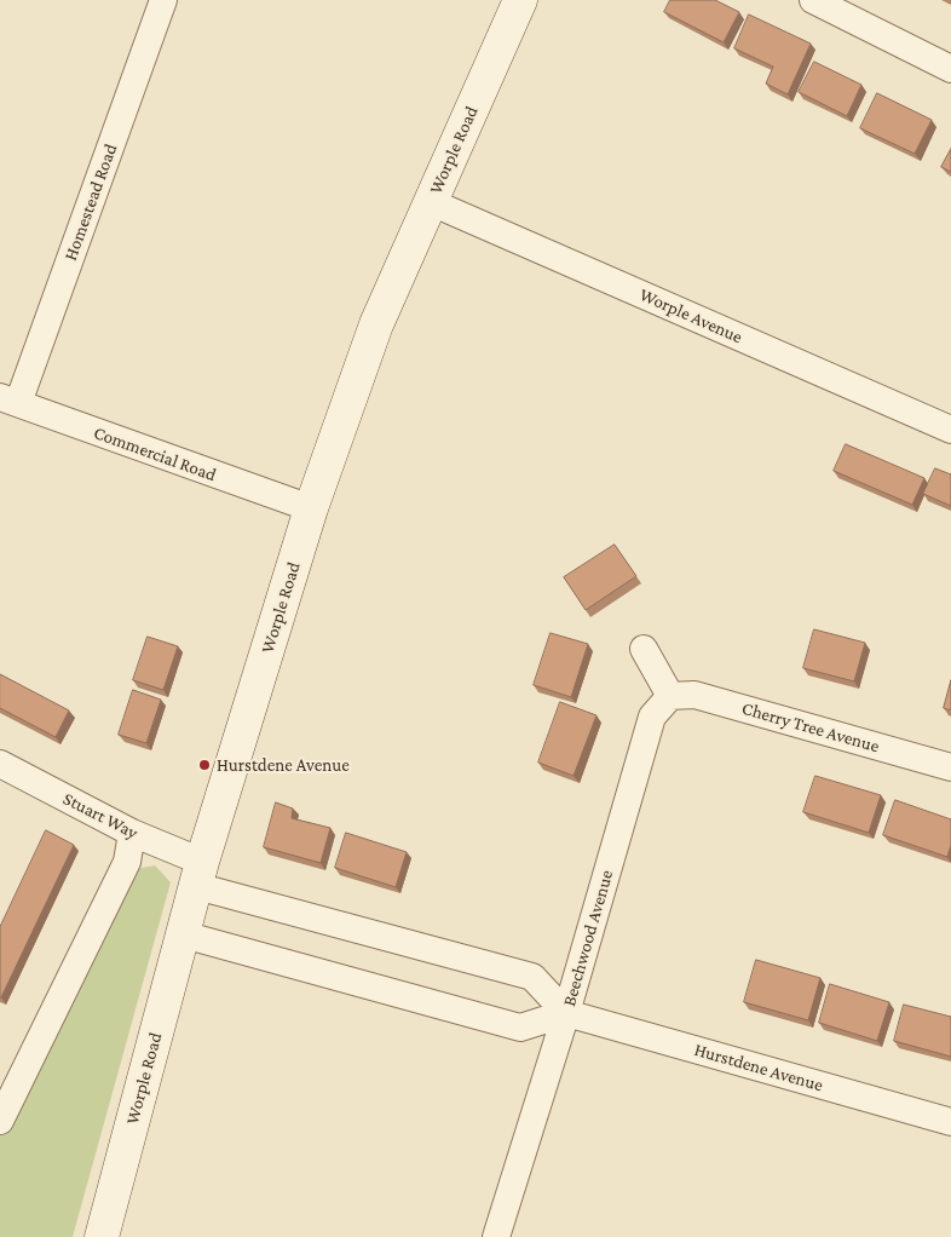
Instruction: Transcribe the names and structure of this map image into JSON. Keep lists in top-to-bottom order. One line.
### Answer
{"streets":{"street":["Worple Road","Homestead Road","Worple Avenue","Commercial Road","Cherry Tree Avenue","Stuart Way","Beechwood Avenue","Hurstdene Avenue"]},"crossings":[["Worple Road","Worple Avenue"],["Worple Road","Commercial Road"],["Worple Road","Stuart Way"],["Homestead Road","Commercial Road"],["Cherry Tree Avenue","Beechwood Avenue"],["Beechwood Avenue","Hurstdene Avenue"]],"places":["Hurstdene Avenue"]}
